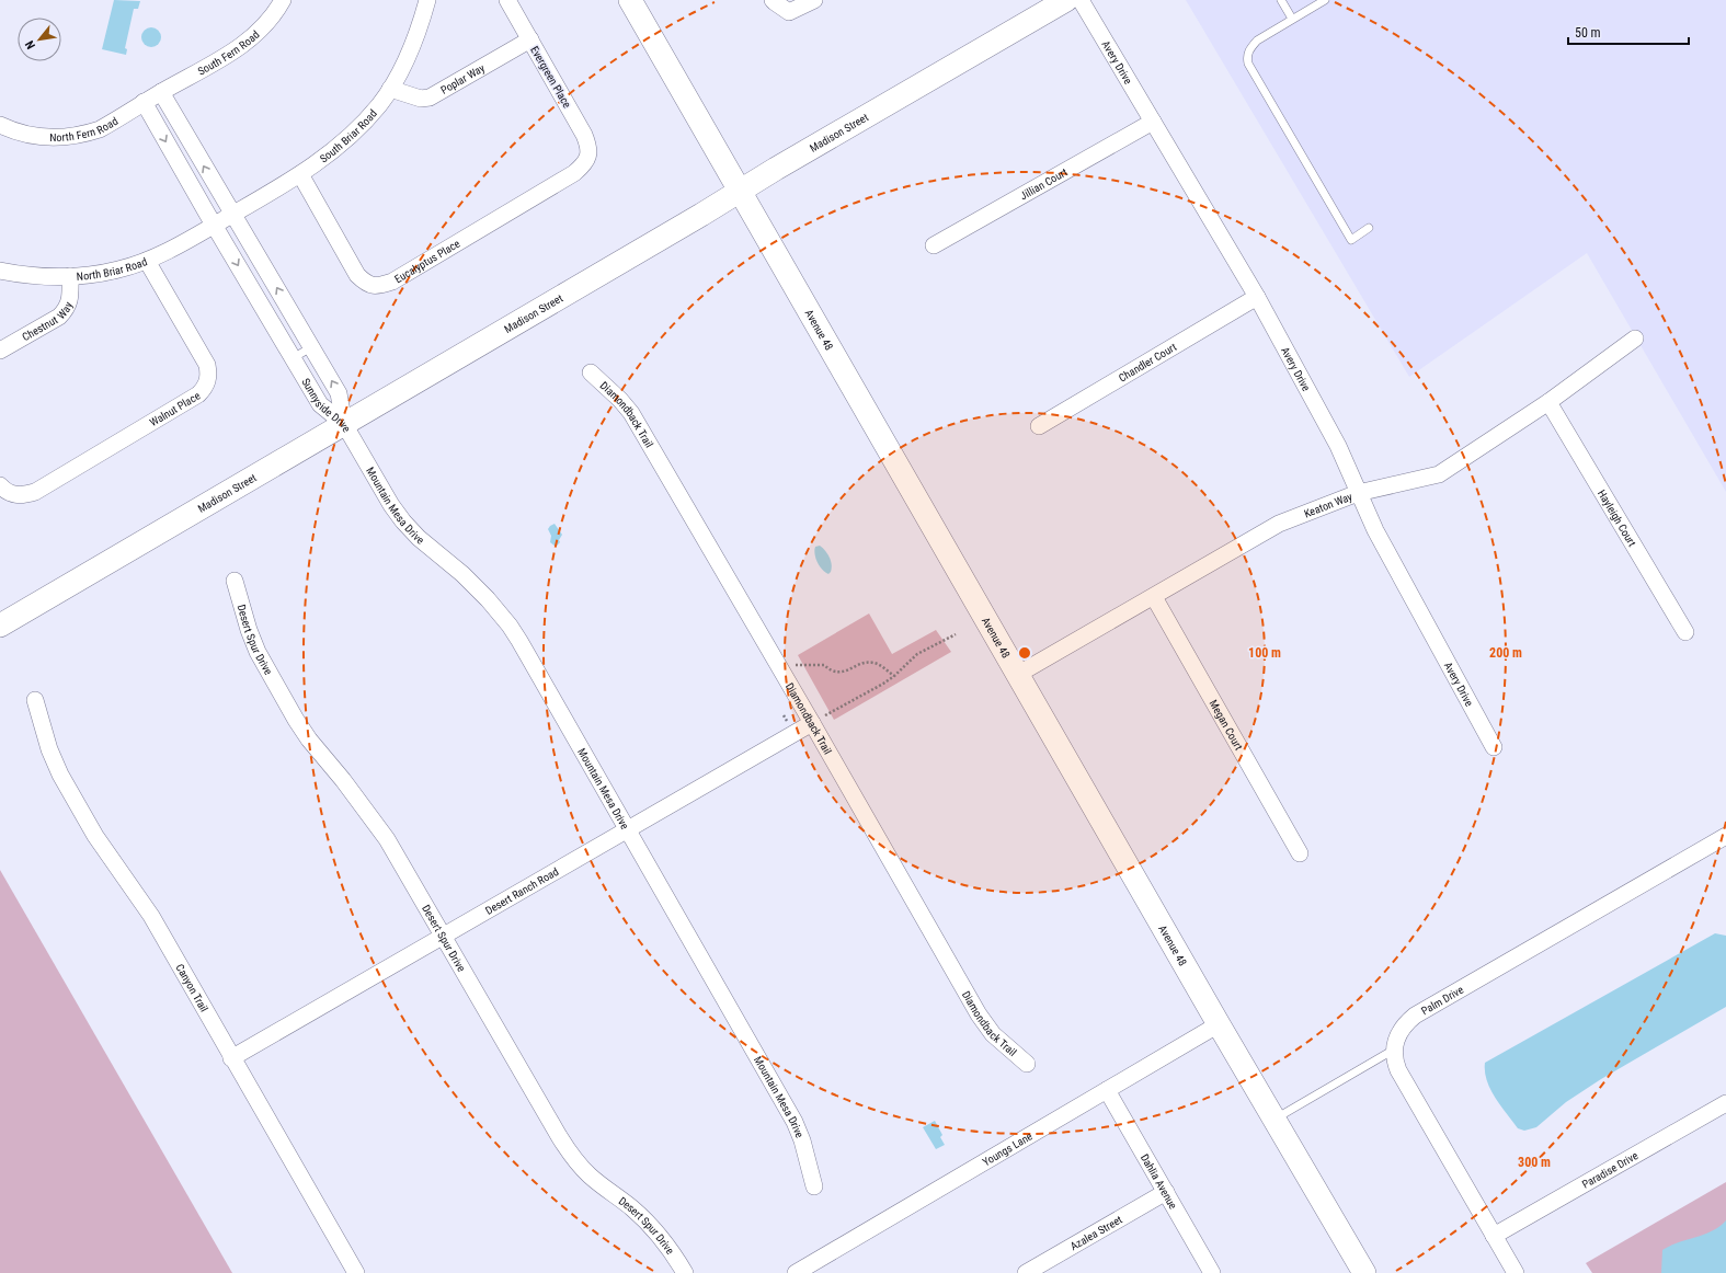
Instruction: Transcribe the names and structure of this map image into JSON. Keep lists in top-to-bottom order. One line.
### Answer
{"streets":{"main road":["Madison Street","Avenue 48"],"street":["South Fern Road","Avery Drive","Evergreen Place","Poplar Way","North Fern Road","South Briar Road","Jillian Court","Eucalyptus Place","North Briar Road","Chestnut Way","Chandler Court","Sunnyside Drive","Walnut Place","Diamondback Trail","Keaton Way","Mountain Mesa Drive","Hayleigh Court","Desert Spur Drive","Megan Court","Desert Ranch Road","Canyon Trail","Palm Drive","Youngs Lane","Paradise Drive","Dahlia Avenue","Azalea Street"]},"crossings":[["South Fern Road","North Fern Road"],["South Fern Road","Sunnyside Drive"],["Avery Drive","Jillian Court"],["Avery Drive","Chandler Court"],["Avery Drive","Keaton Way"],["Evergreen Place","Poplar Way"],["Evergreen Place","Eucalyptus Place"],["Poplar Way","South Briar Road"],["North Fern Road","Sunnyside Drive"],["Madison Street","Avenue 48"],["Madison Street","Sunnyside Drive"],["Madison Street","Mountain Mesa Drive"],["South Briar Road","Eucalyptus Place"],["South Briar Road","North Briar Road"],["South Briar Road","Sunnyside Drive"],["North Briar Road","Chestnut Way"],["North Briar Road","Sunnyside Drive"],["North Briar Road","Walnut Place"],["Avenue 48","Keaton Way"],["Avenue 48","Youngs Lane"],["Sunnyside Drive","Mountain Mesa Drive"],["Diamondback Trail","Desert Ranch Road"],["Keaton Way","Hayleigh Court"],["Keaton Way","Megan Court"],["Mountain Mesa Drive","Desert Ranch Road"],["Desert Spur Drive","Desert Ranch Road"],["Desert Ranch Road","Canyon Trail"],["Youngs Lane","Dahlia Avenue"],["Dahlia Avenue","Azalea Street"]],"scale_bar":"50 m","north":"bottom left","rings":["100 m","200 m","300 m"]}
